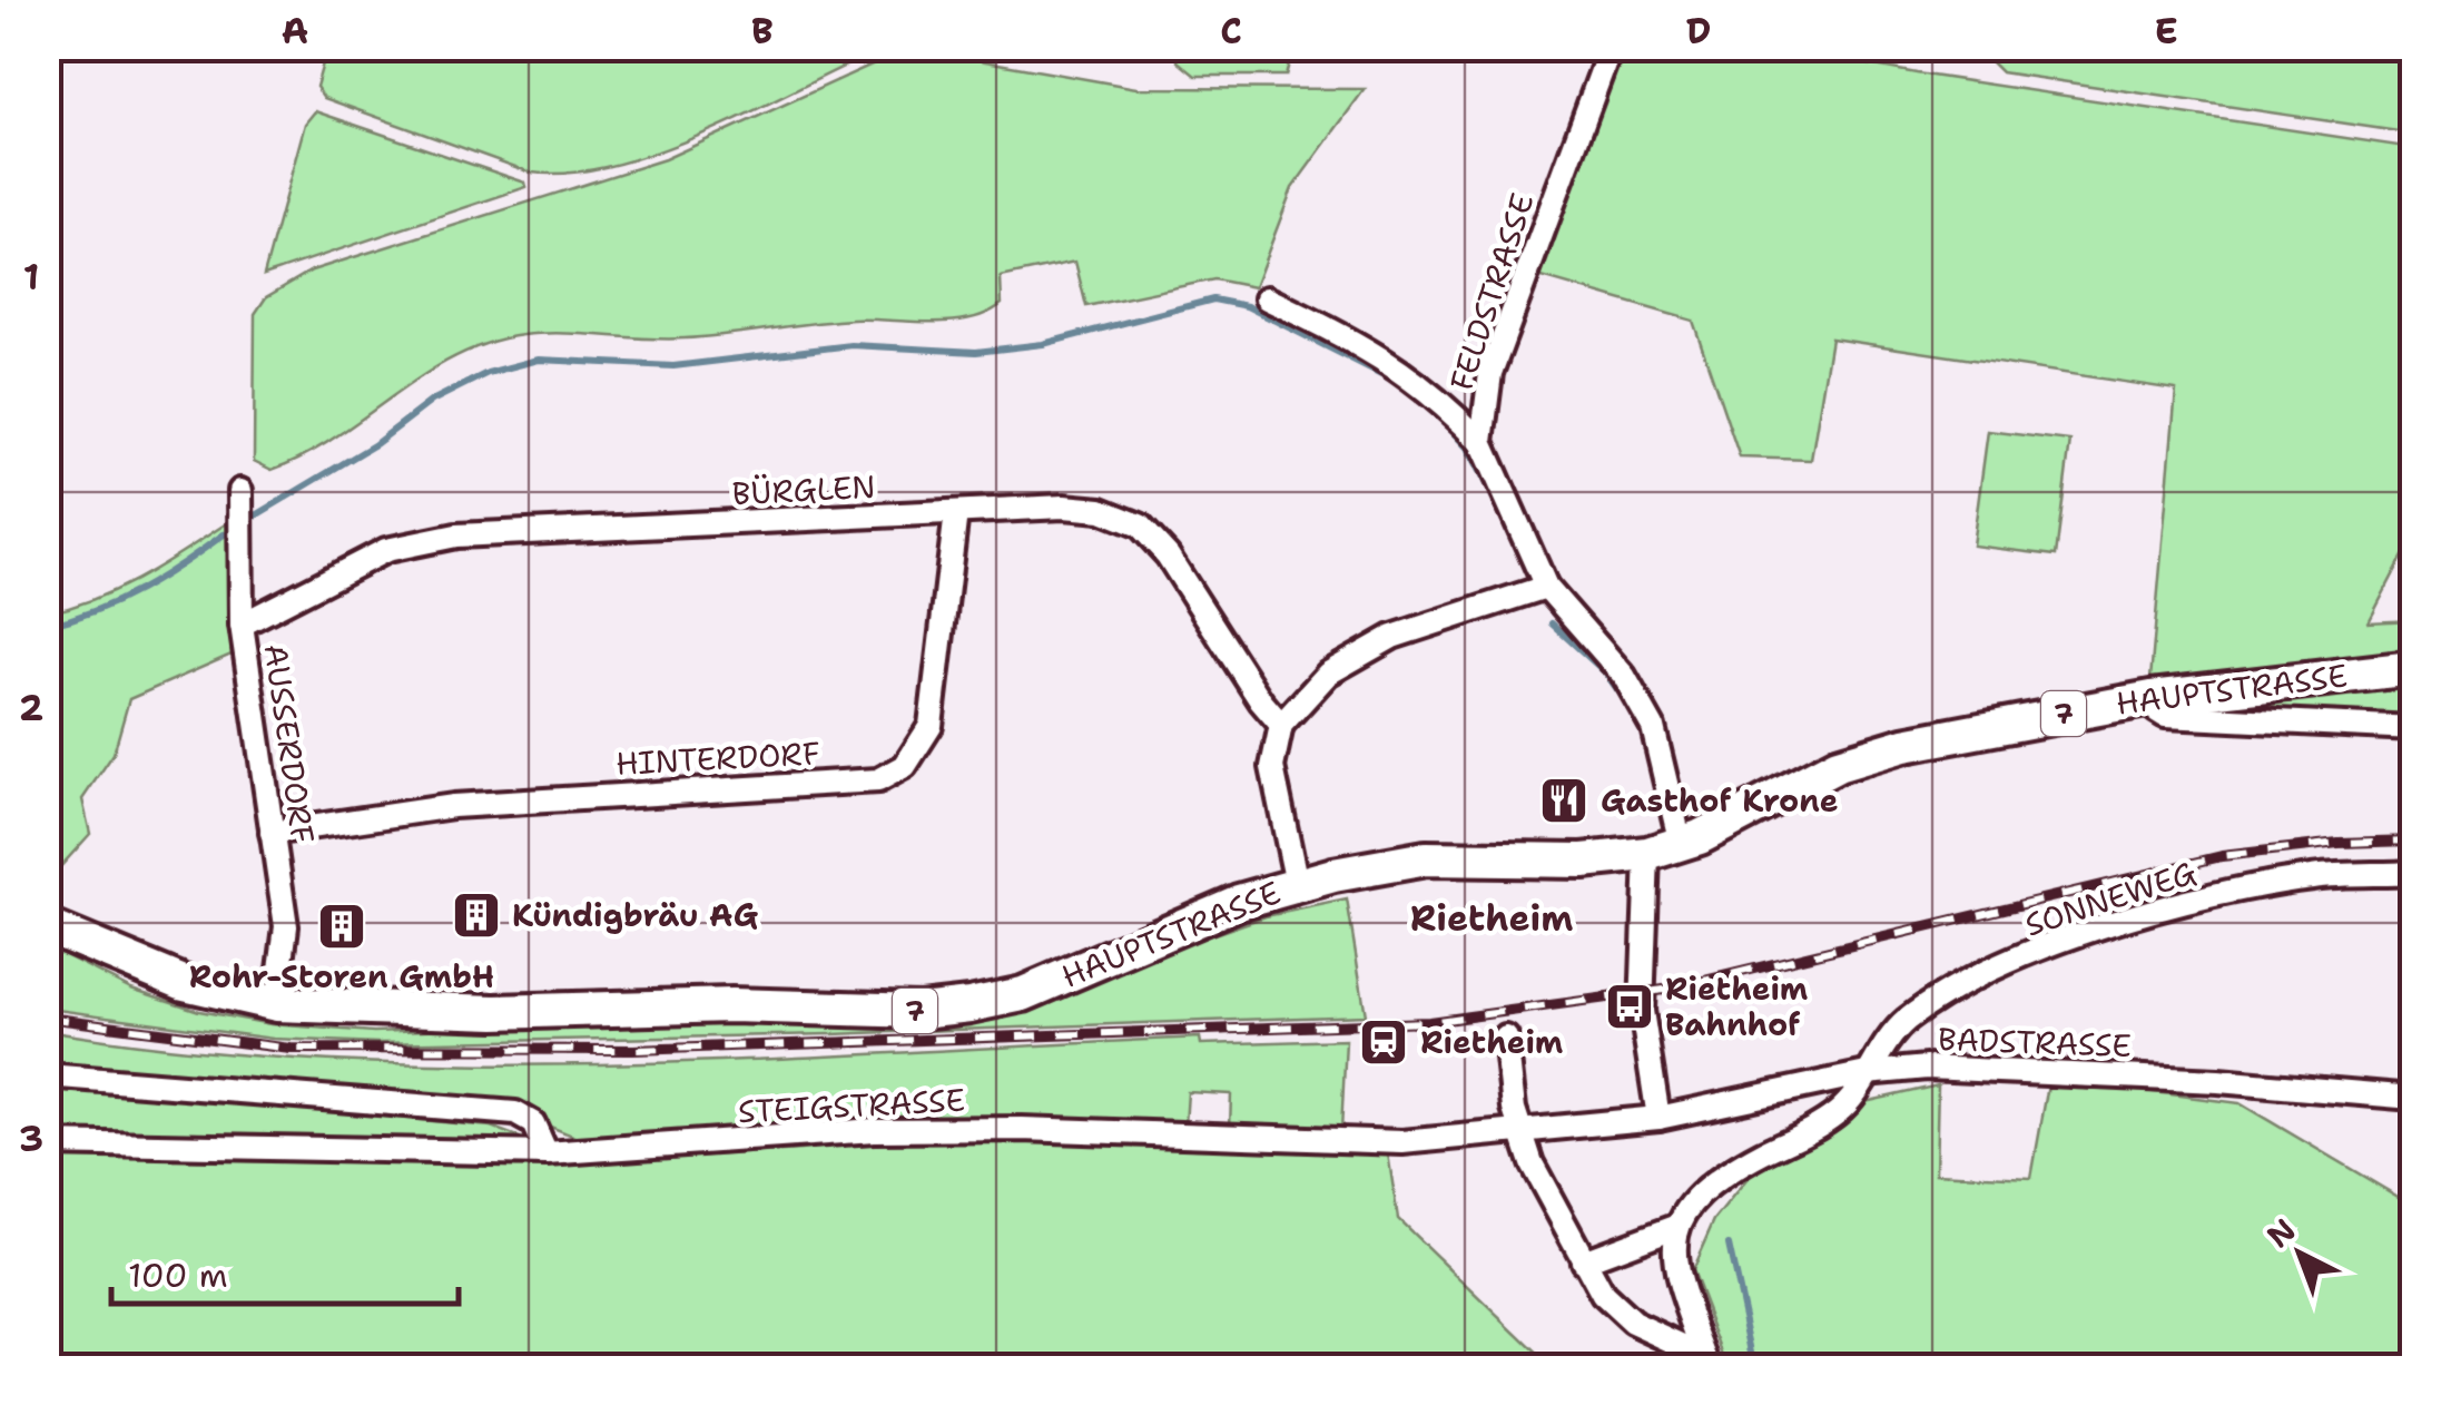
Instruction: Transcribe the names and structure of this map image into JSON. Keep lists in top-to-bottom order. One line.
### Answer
{"streets":{"main road":["HAUPTSTRASSE","7"],"street":["FELDSTRASSE","BÜRGLEN","AUSSERDORF","HINTERDORF","SONNEWEG","BADSTRASSE","STEIGSTRASSE"]},"crossings":[["BÜRGLEN","AUSSERDORF"],["BÜRGLEN","HINTERDORF"],["HAUPTSTRASSE","AUSSERDORF"],["AUSSERDORF","HINTERDORF"],["SONNEWEG","BADSTRASSE"],["BADSTRASSE","STEIGSTRASSE"]],"districts":["Rietheim"],"places":{"restaurant":["Gasthof Krone"],"building":["Kündigbräu AG","Rohr-Storen GmbH"],"bus stop":["Rietheim Bahnhof"],"station":["Rietheim"]},"scale_bar":"100 m","north":"top left","grid":{"columns":["A","B","C","D","E"],"rows":["1","2","3"]}}
